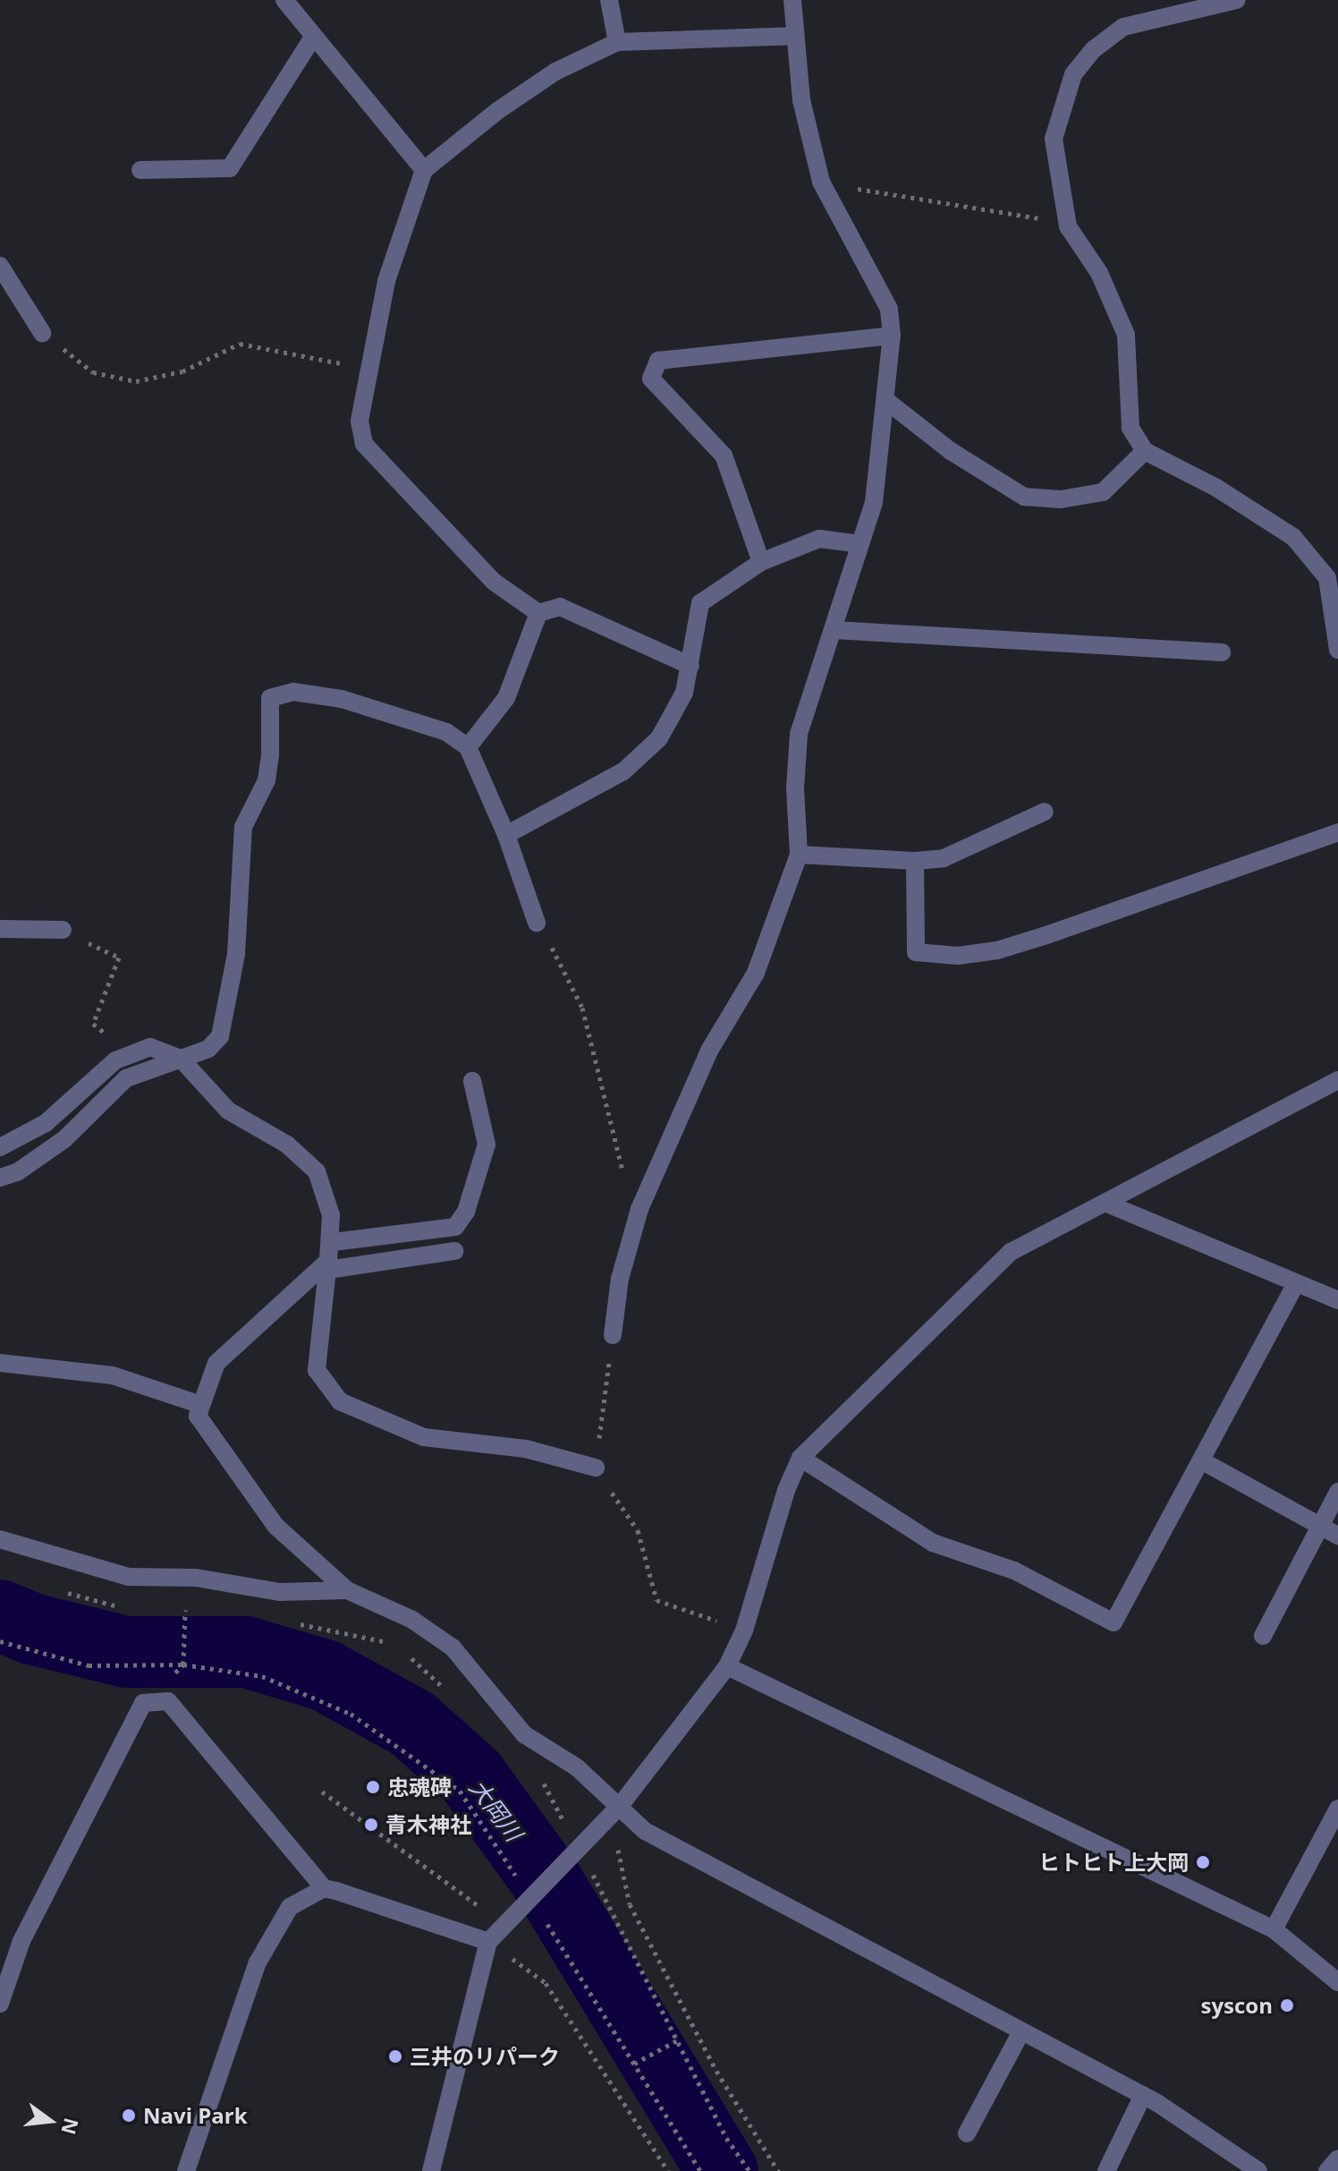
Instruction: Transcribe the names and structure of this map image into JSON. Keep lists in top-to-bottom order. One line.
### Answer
{"water":["大岡川"],"places":["忠魂碑","青木神社","ヒトヒト上大岡","syscon","三井のリパーク","Navi Park"],"north":"right"}
